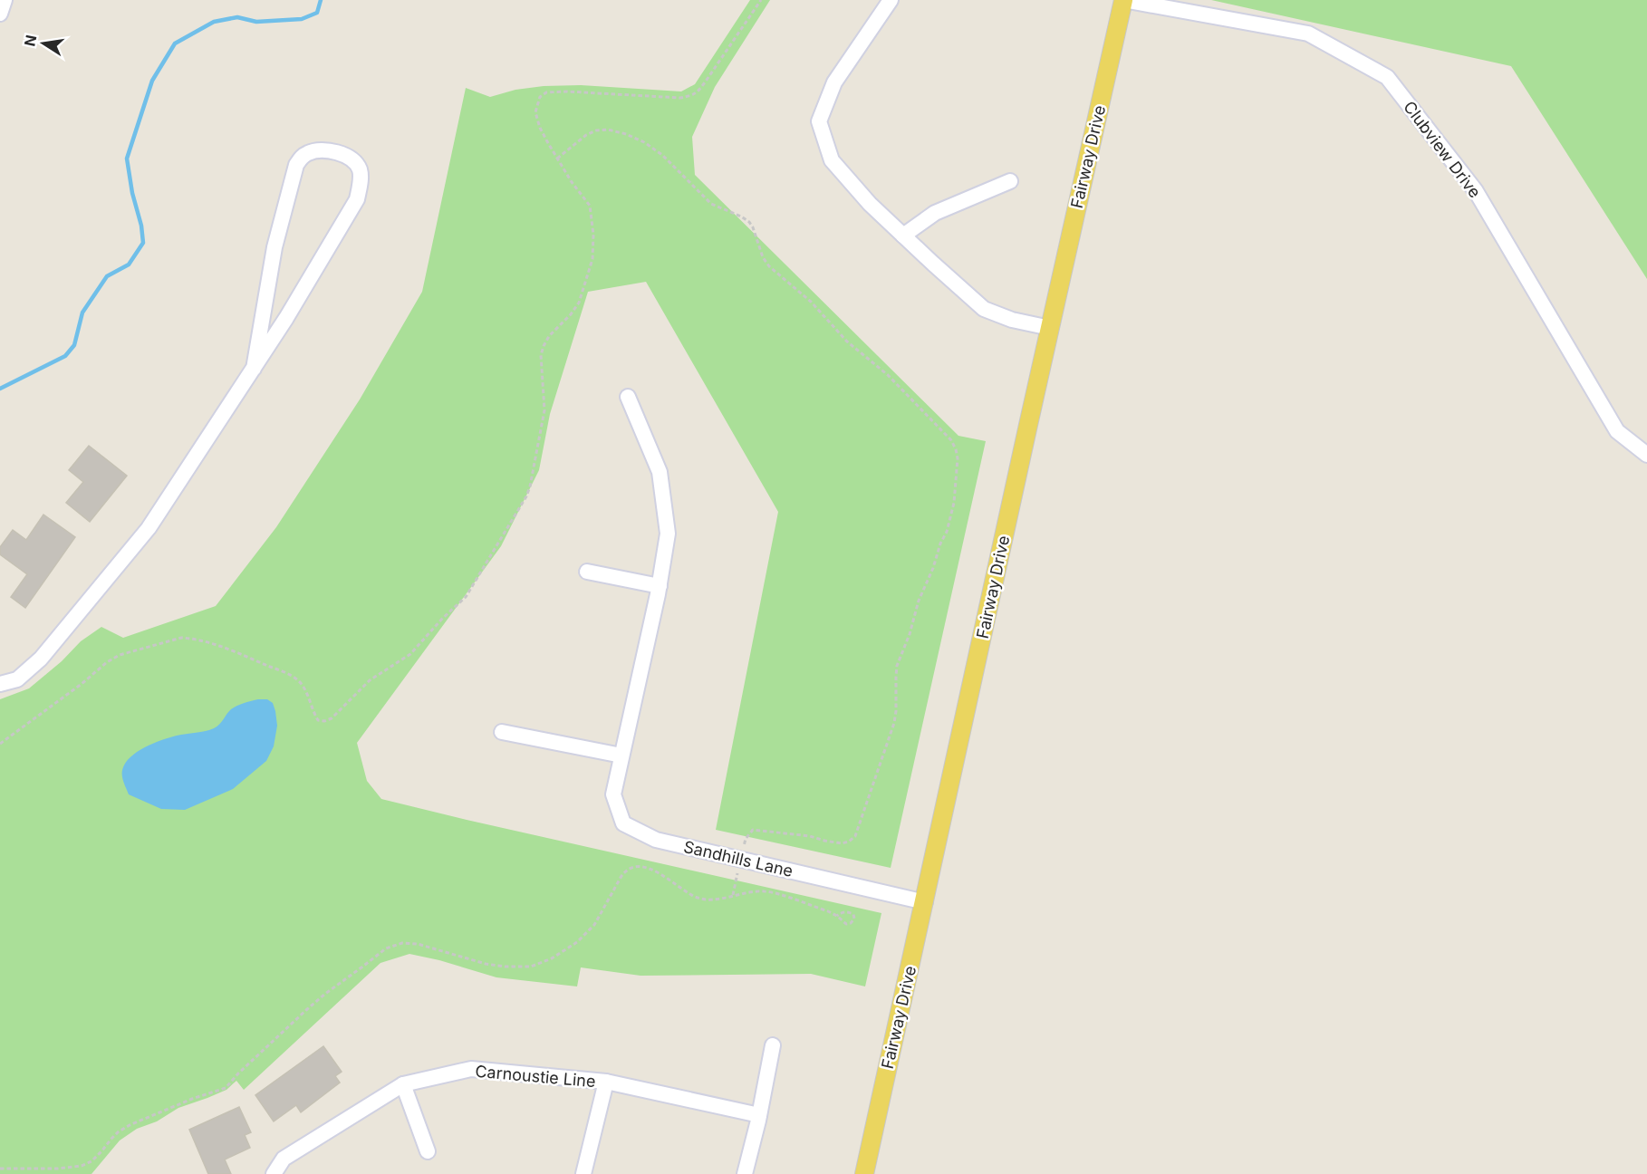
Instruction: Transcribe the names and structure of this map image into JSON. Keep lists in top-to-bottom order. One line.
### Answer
{"streets":{"main road":["Fairway Drive"],"street":["Clubview Drive","Sandhills Lane","Carnoustie Line"]},"crossings":[["Clubview Drive","Fairway Drive"],["Fairway Drive","Sandhills Lane"]],"north":"left"}
